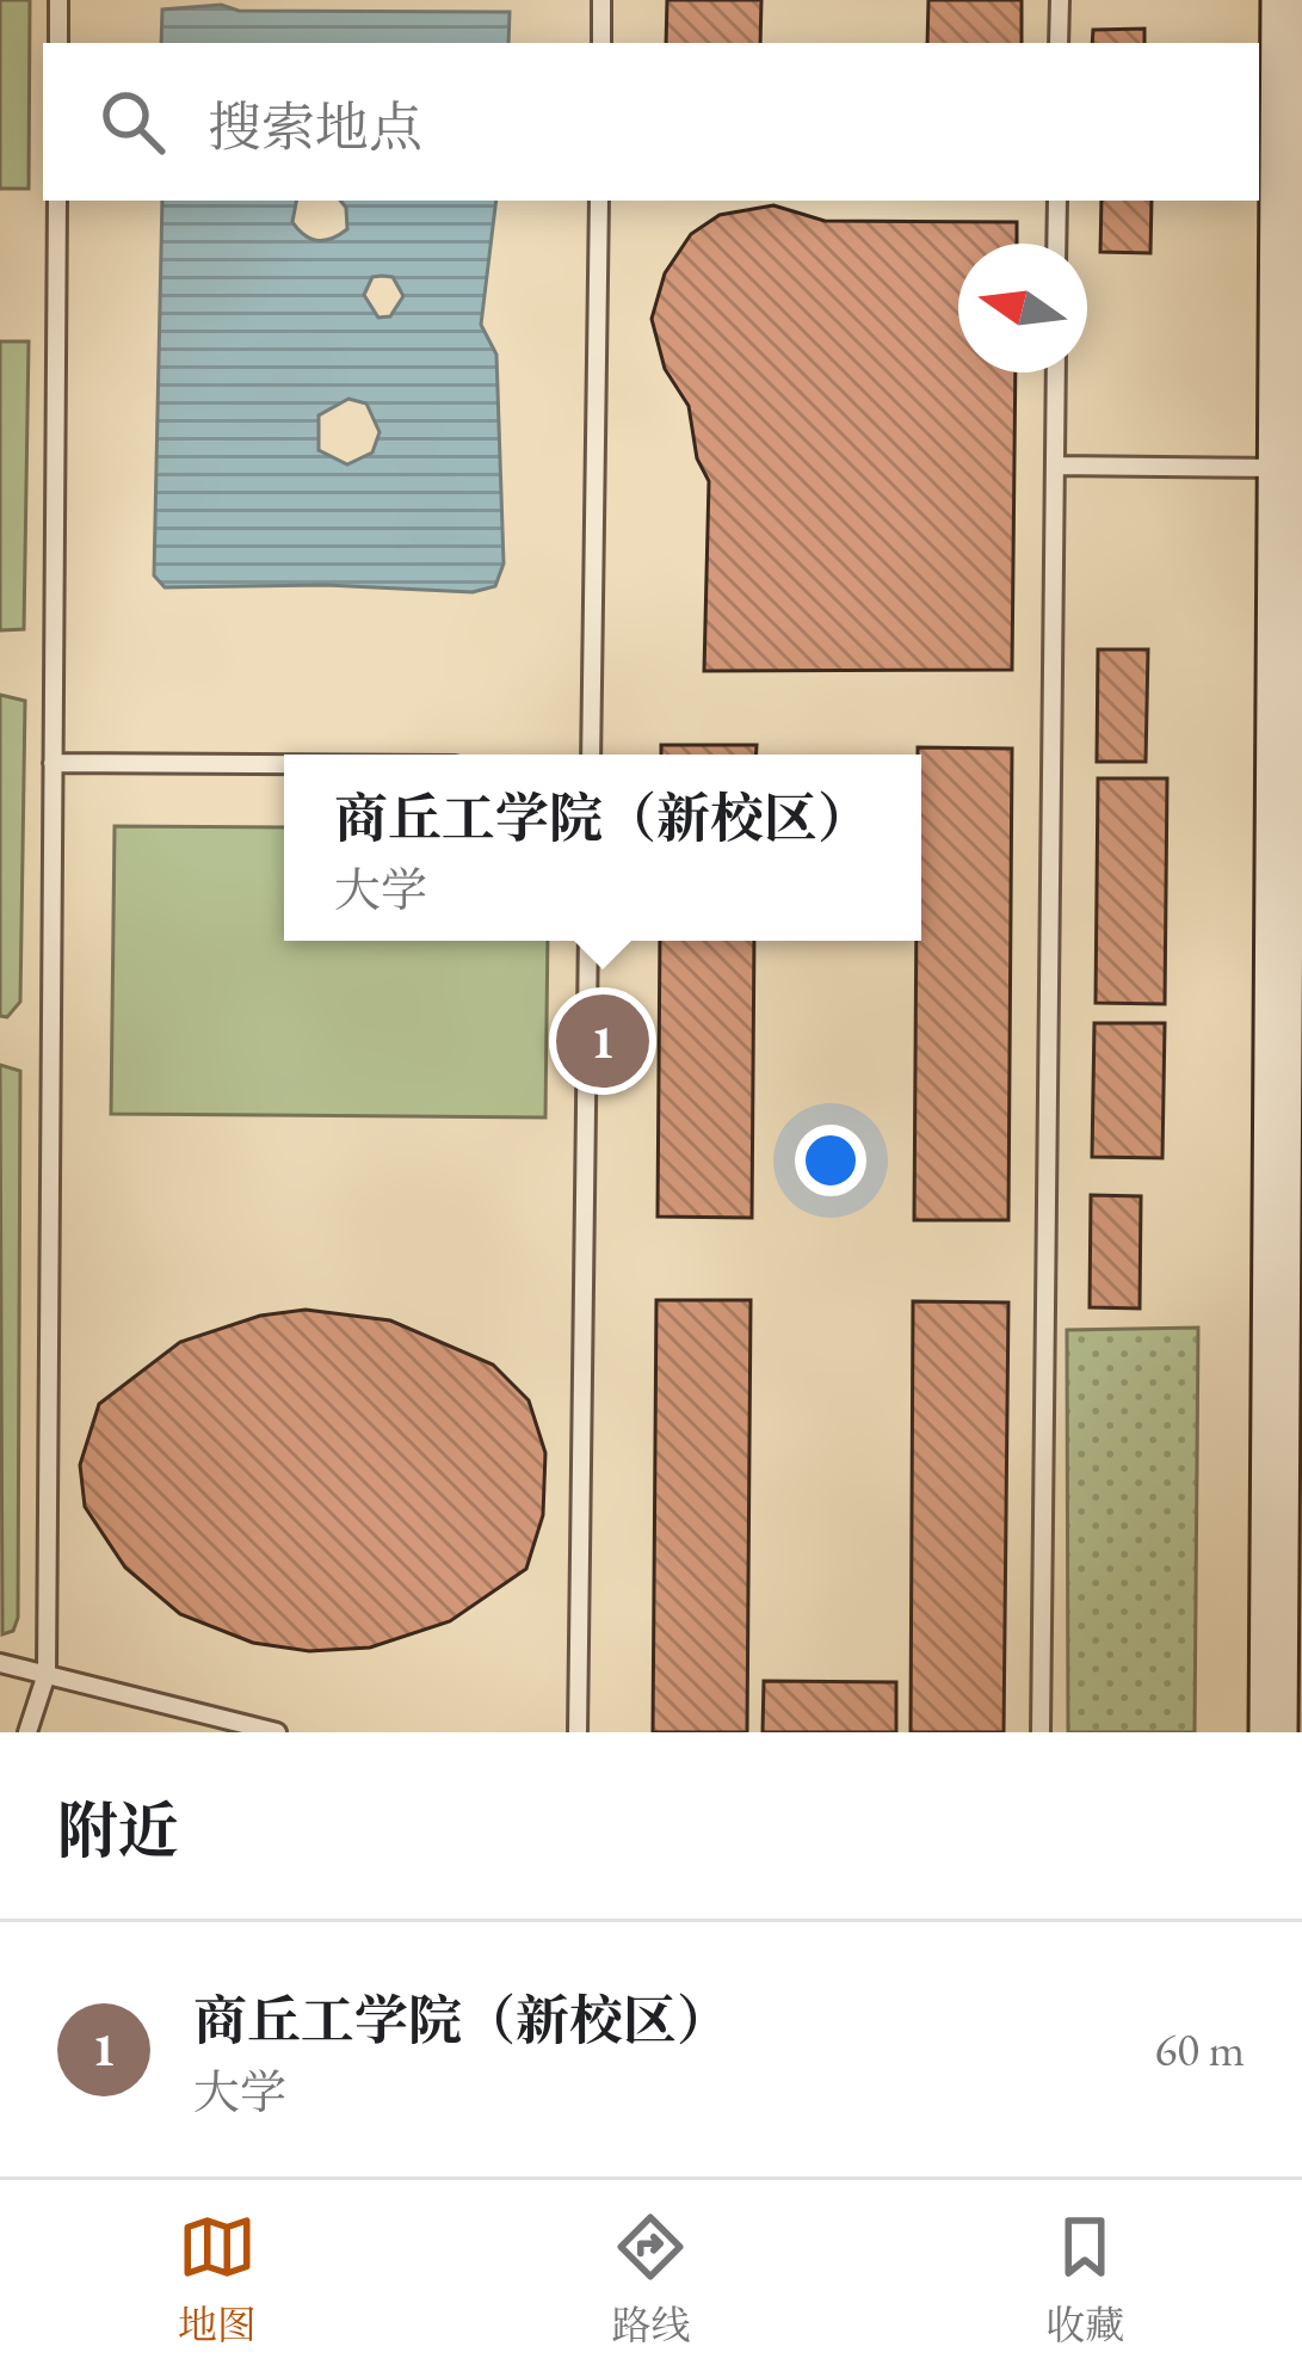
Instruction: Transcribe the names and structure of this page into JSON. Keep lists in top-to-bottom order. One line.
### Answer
{"north":"left","page":{"search":"搜索地点","popup":["商丘工学院（新校区）","大学"],"pins":"1","heading":"附近","list":[{"mark":"1","name":"商丘工学院（新校区）","note":"大学","value":"60 m"}],"nav":["地图","路线","收藏"]}}
